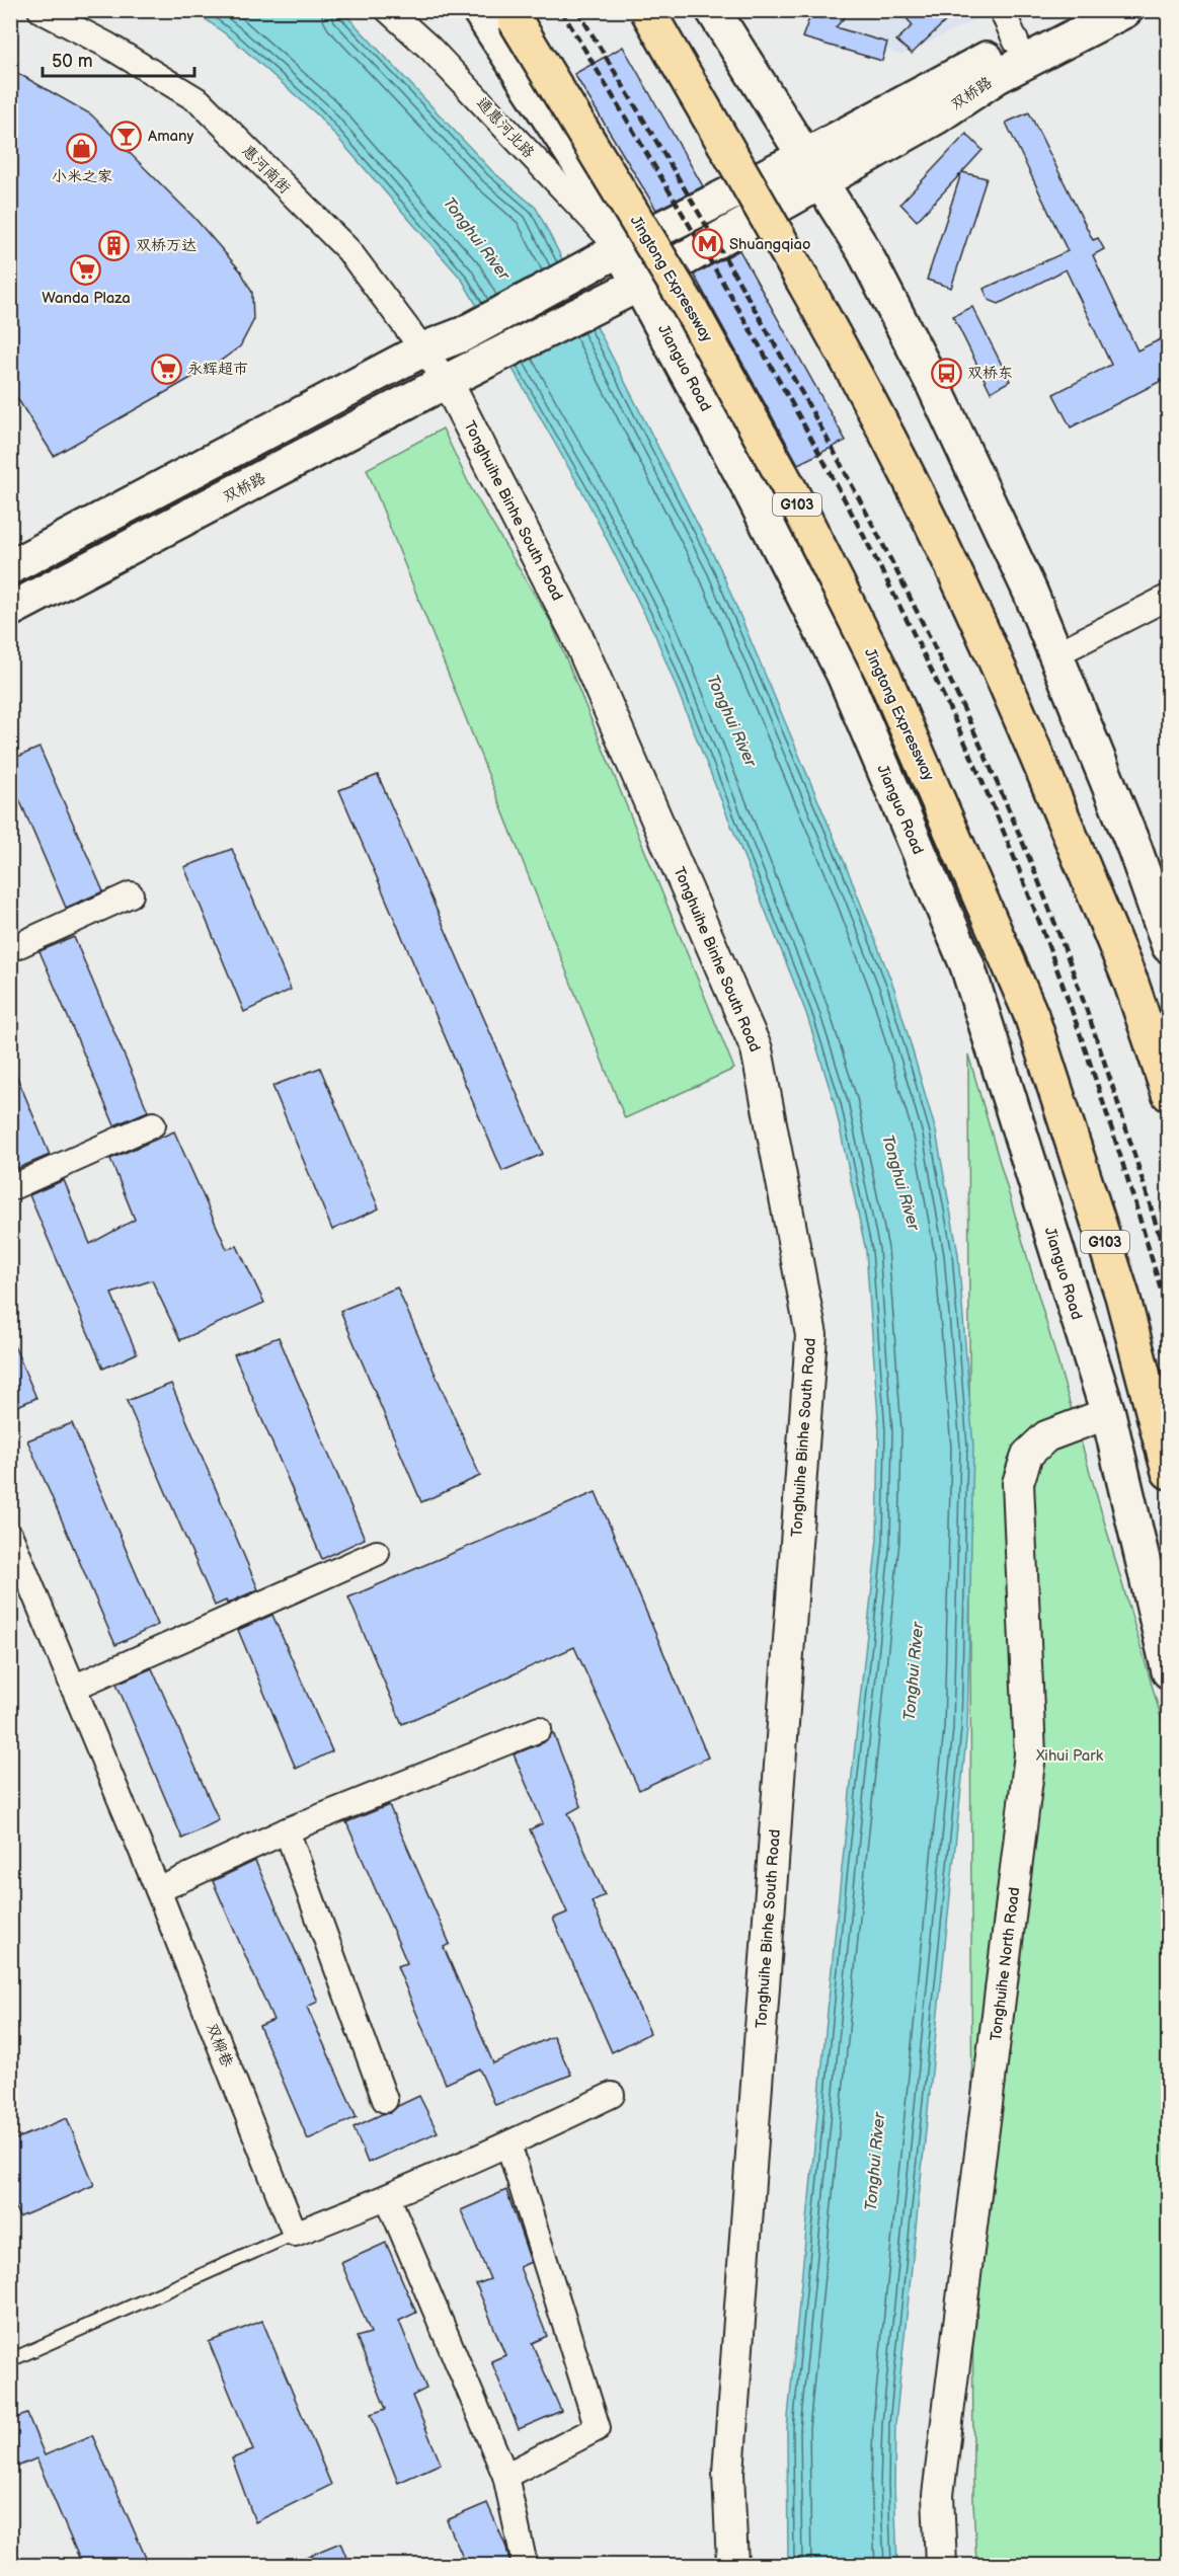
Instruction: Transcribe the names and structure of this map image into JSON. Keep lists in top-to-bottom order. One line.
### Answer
{"streets":{"highway":["Jingtong Expressway","G103"],"main road":["双桥路","Jianguo Road"],"street":["通惠河北路","惠河南街","Tonghuihe Binhe South Road","Tonghuihe North Road","双柳巷"]},"crossings":[["双桥路","惠河南街"],["双桥路","Jianguo Road"],["双桥路","Tonghuihe Binhe South Road"],["通惠河北路","Jianguo Road"],["惠河南街","Tonghuihe Binhe South Road"],["Jianguo Road","Tonghuihe North Road"]],"water":["Tonghui River"],"parks":["Xihui Park"],"places":{"bar":["Amany"],"shop":["小米之家"],"metro station":["Shuangqiao"],"building":["双桥万达"],"supermarket":["Wanda Plaza","永辉超市"],"bus stop":["双桥东"]},"scale_bar":"50 m"}
